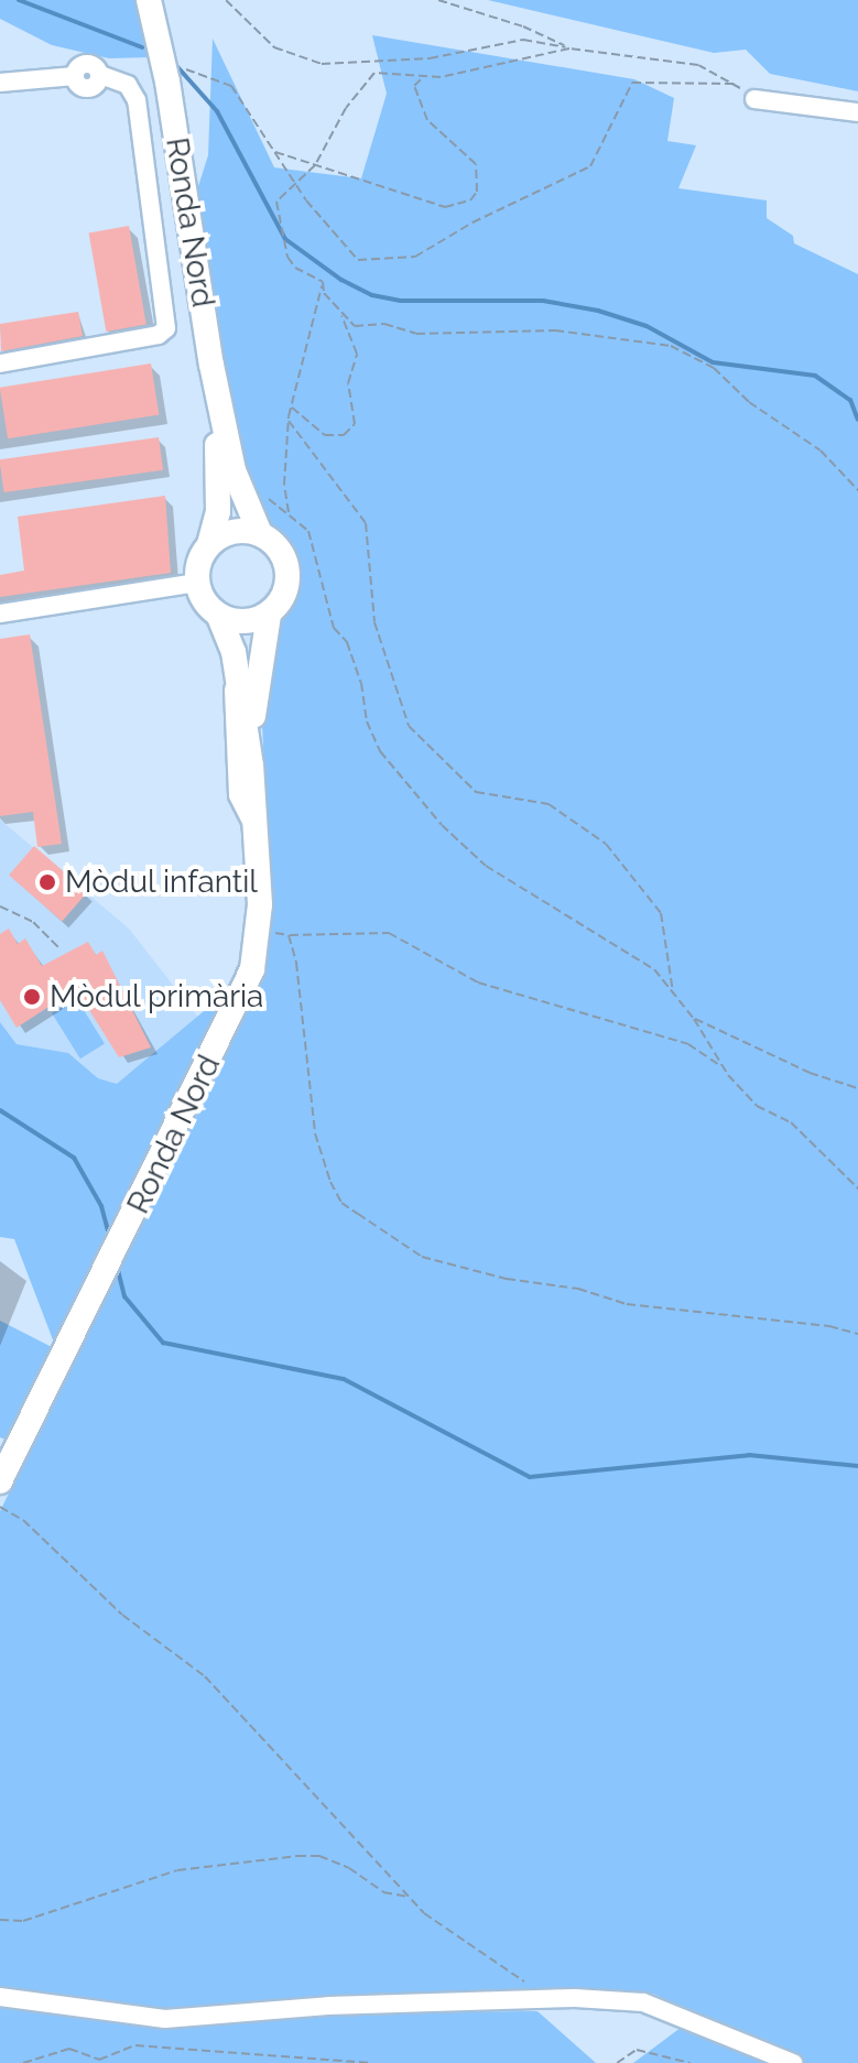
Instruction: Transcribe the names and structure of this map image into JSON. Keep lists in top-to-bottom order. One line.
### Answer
{"streets":{"main road":["Ronda Nord"]},"places":["Mòdul infantil","Mòdul primària"]}
